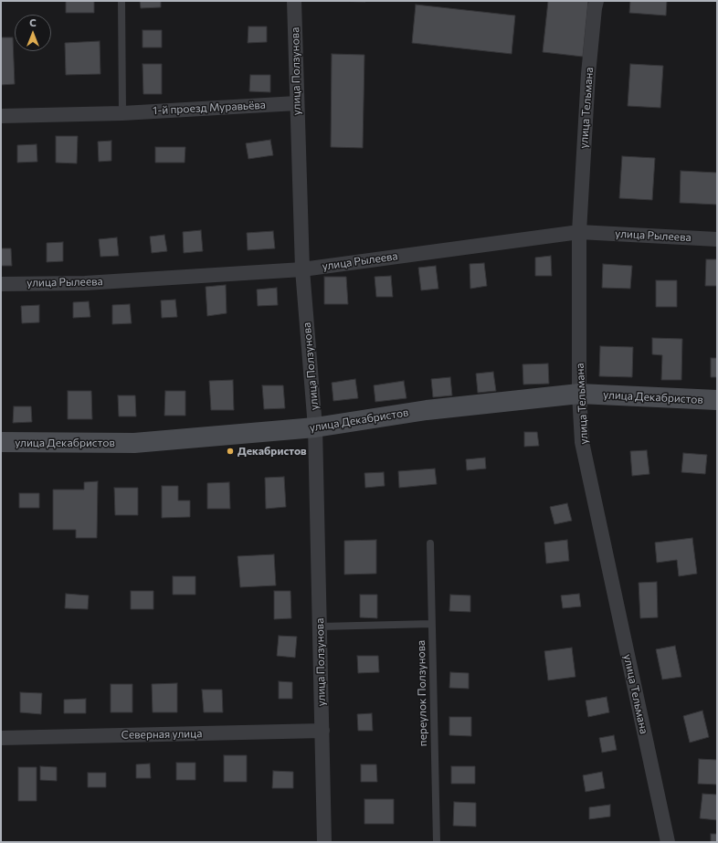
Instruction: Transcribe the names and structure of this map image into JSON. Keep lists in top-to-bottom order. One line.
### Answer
{"streets":{"street":["улица Ползунова","1-й проезд Муравьёва","улица Тельмана","улица Рылеева","улица Декабристов","Северная улица"],"lane":["переулок Ползунова"]},"crossings":[["улица Ползунова","1-й проезд Муравьёва"],["улица Ползунова","улица Рылеева"],["улица Ползунова","улица Декабристов"],["улица Ползунова","Северная улица"],["улица Тельмана","улица Рылеева"],["улица Тельмана","улица Декабристов"]],"places":["Декабристов"],"north":"top"}
